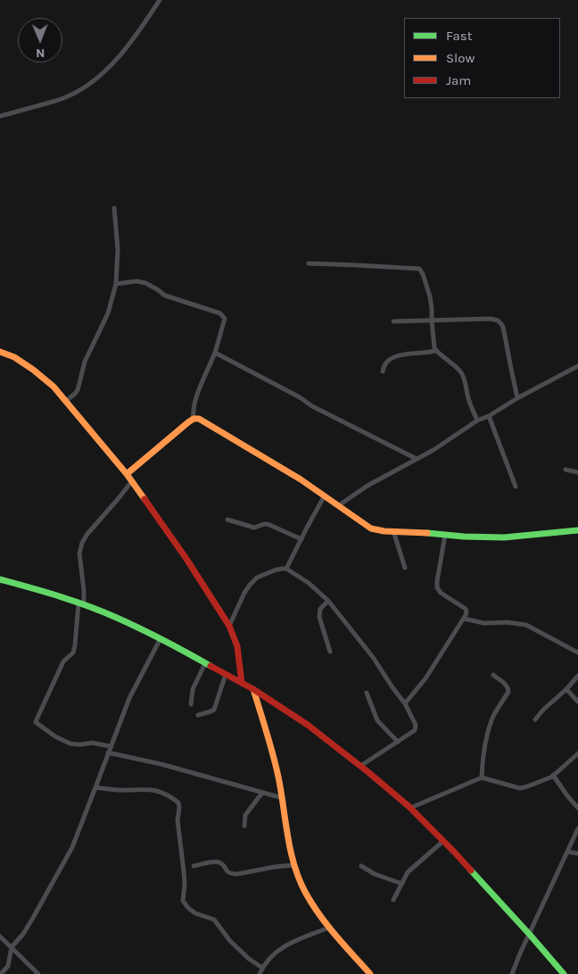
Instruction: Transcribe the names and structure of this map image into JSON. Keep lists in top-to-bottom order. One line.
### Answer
{"legend":["Fast","Slow","Jam"],"north":"bottom"}
